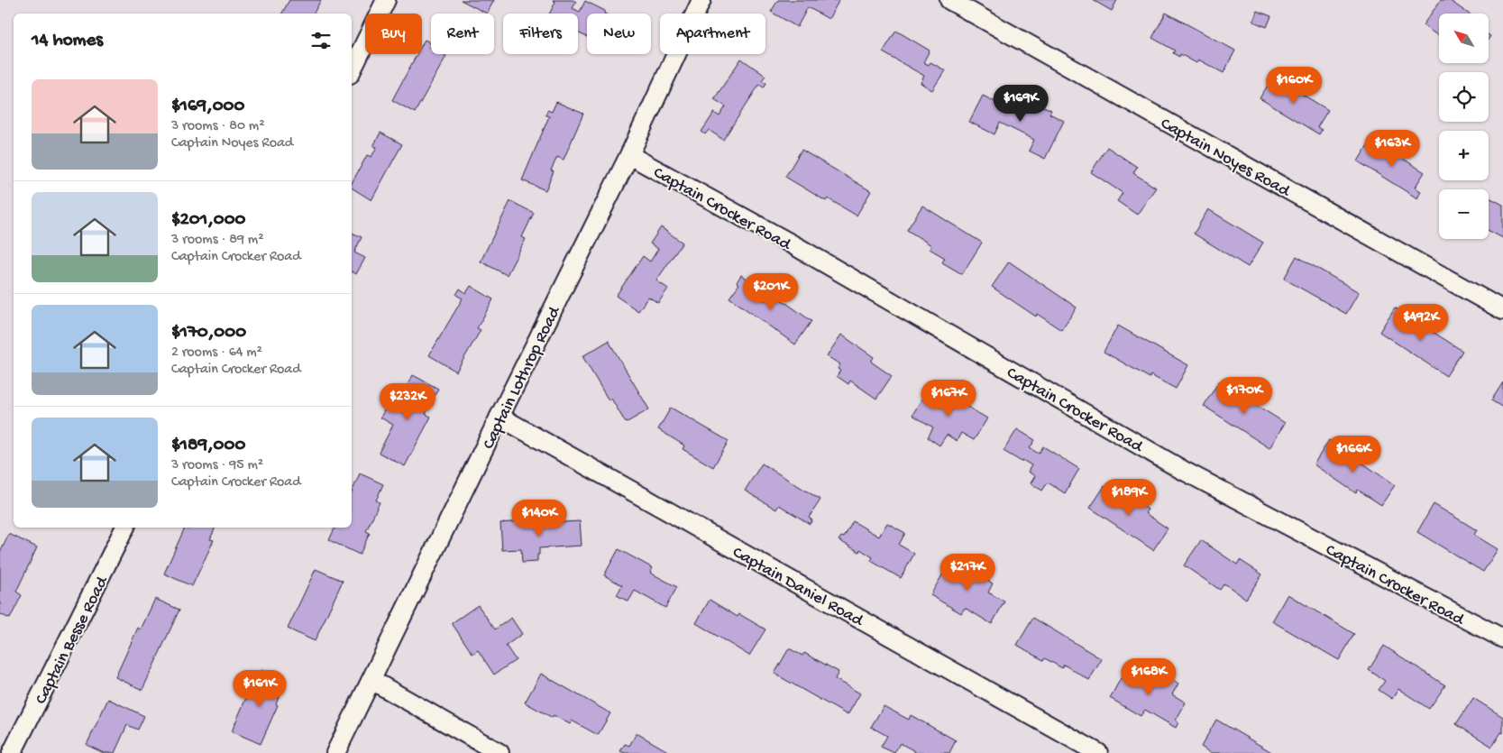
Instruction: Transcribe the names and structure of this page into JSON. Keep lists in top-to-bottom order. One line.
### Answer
{"streets":{"street":["Captain Noyes Road","Captain Crocker Road","Captain Lothrop Road","Captain Daniel Road","Captain Besse Road"]},"crossings":[["Captain Crocker Road","Captain Lothrop Road"],["Captain Lothrop Road","Captain Daniel Road"]],"north":"top left","page":{"map_buttons":["+","−"],"chip":["Buy","Rent","Filters","New","Apartment"],"heading":"14 homes","price":["$160K","$169K","$163K","$201K","$492K","$170K","$167K","$232K","$166K","$189K","$140K","$217K","$168K","$161K"],"list":[{"name":"$169,000","note":"3 rooms · 80 m² · Captain Noyes Road"},{"name":"$201,000","note":"3 rooms · 89 m² · Captain Crocker Road"},{"name":"$170,000","note":"2 rooms · 64 m² · Captain Crocker Road"},{"name":"$189,000","note":"3 rooms · 95 m² · Captain Crocker Road"}]}}
